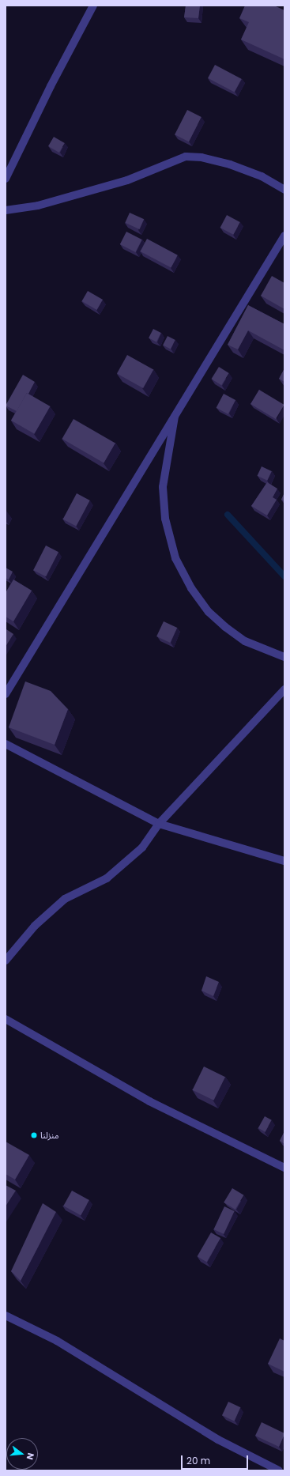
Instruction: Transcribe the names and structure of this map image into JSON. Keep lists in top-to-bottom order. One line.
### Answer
{"places":["منزلنا"],"scale_bar":"20 m","north":"right"}
